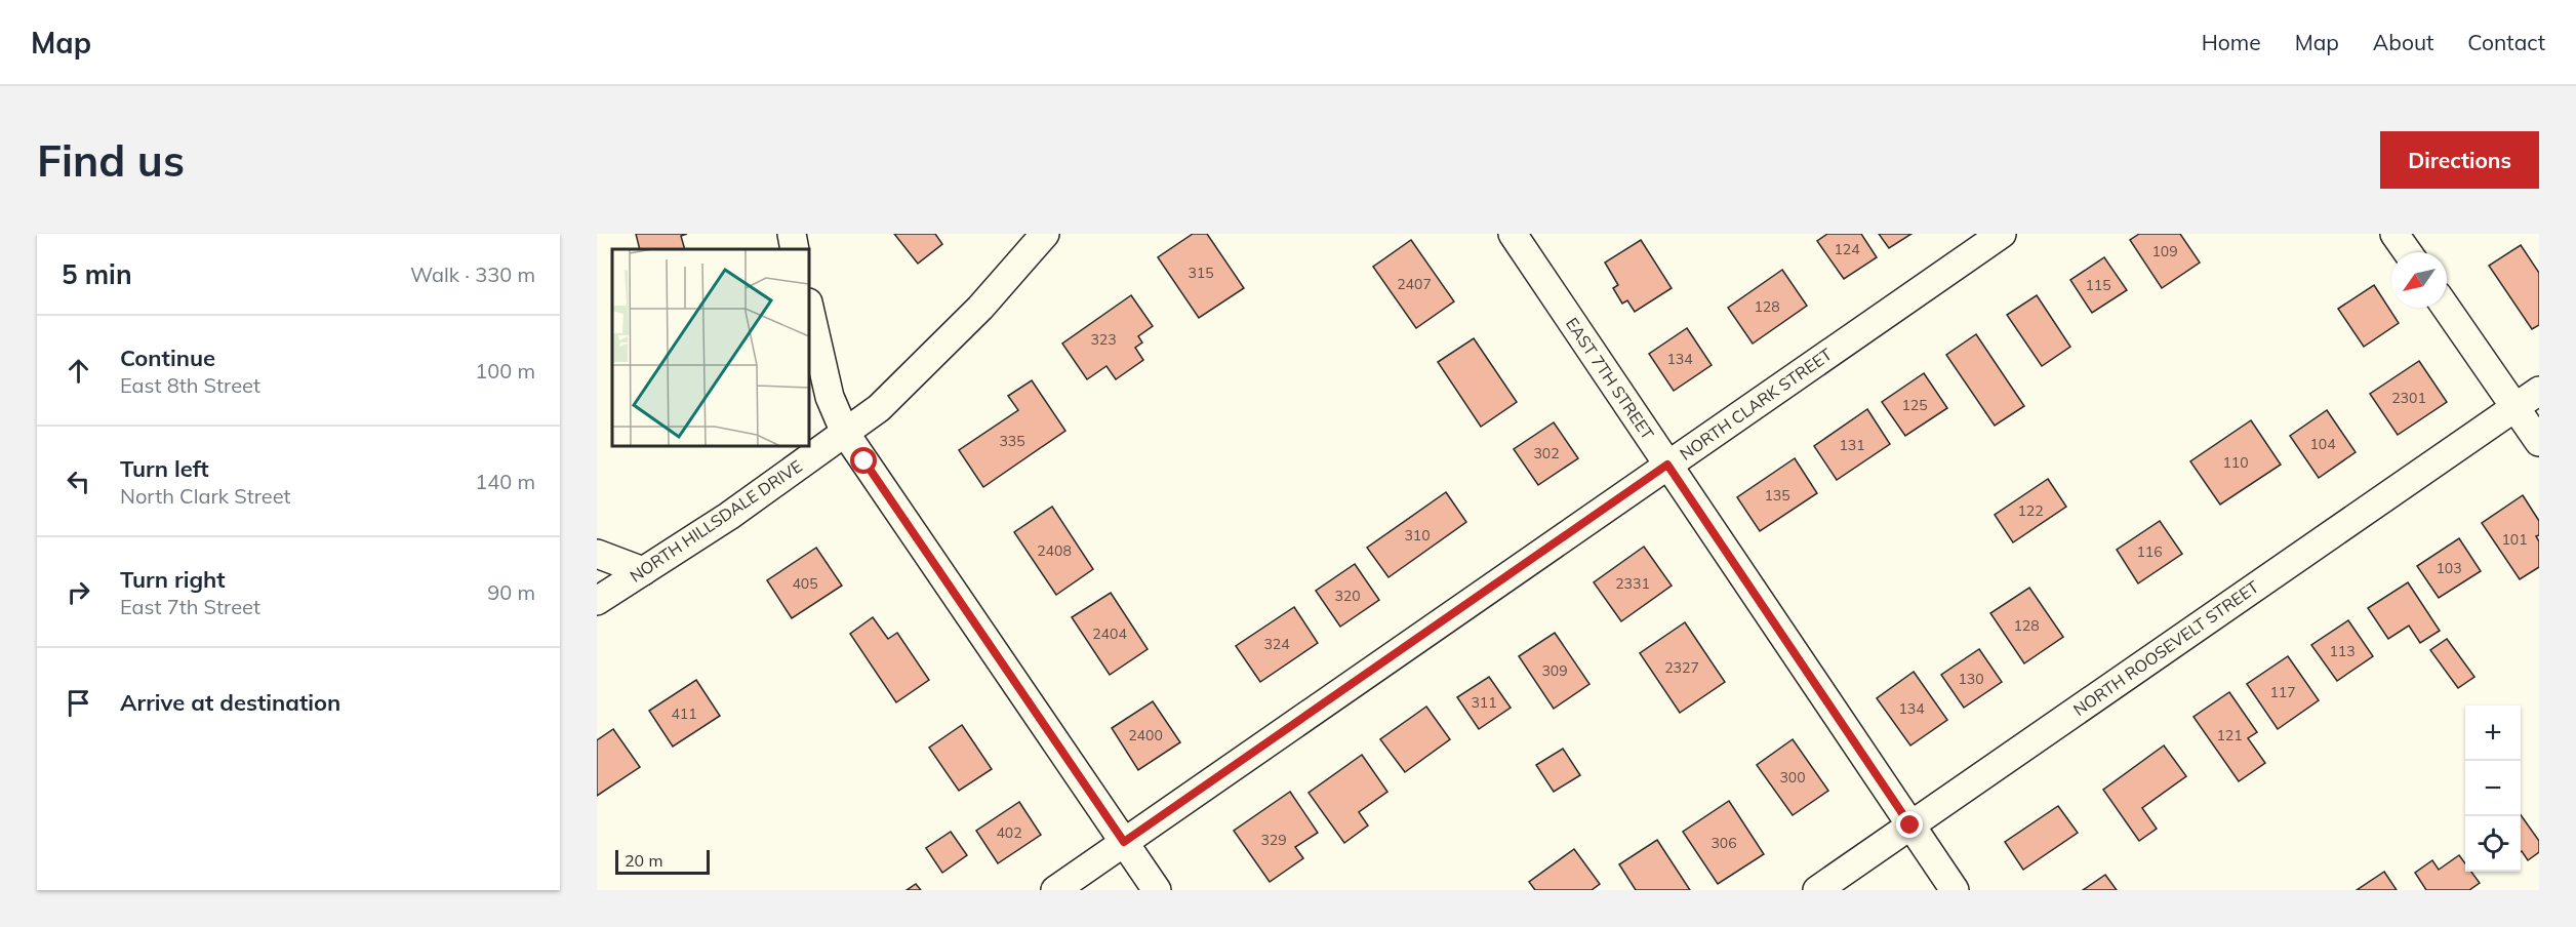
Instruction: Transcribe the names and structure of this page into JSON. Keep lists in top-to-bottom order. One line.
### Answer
{"streets":{"street":["EAST 7TH STREET","NORTH CLARK STREET","NORTH HILLSDALE DRIVE","NORTH ROOSEVELT STREET"]},"crossings":[["EAST 7TH STREET","NORTH CLARK STREET"],["EAST 7TH STREET","NORTH ROOSEVELT STREET"]],"house_numbers":["124","109","315","2407","115","128","323","134","2301","125","335","104","131","302","110","135","122","310","101","2408","116","103","405","2331","320","128","2404","324","113","2327","309","130","117","311","134","411","2400","121","300","402","329","306"],"scale_bar":"20 m","north":"bottom left","page":{"header":"Map","nav":["Home","Map","About","Contact"],"buttons":"Directions","title":"Find us","heading":["5 min","Walk · 330 m"],"list":[["Continue","East 8th Street","100 m"],["Turn left","North Clark Street","140 m"],["Turn right","East 7th Street","90 m"],"Arrive at destination"],"map_buttons":["+","−"],"scale":"20 m"}}
